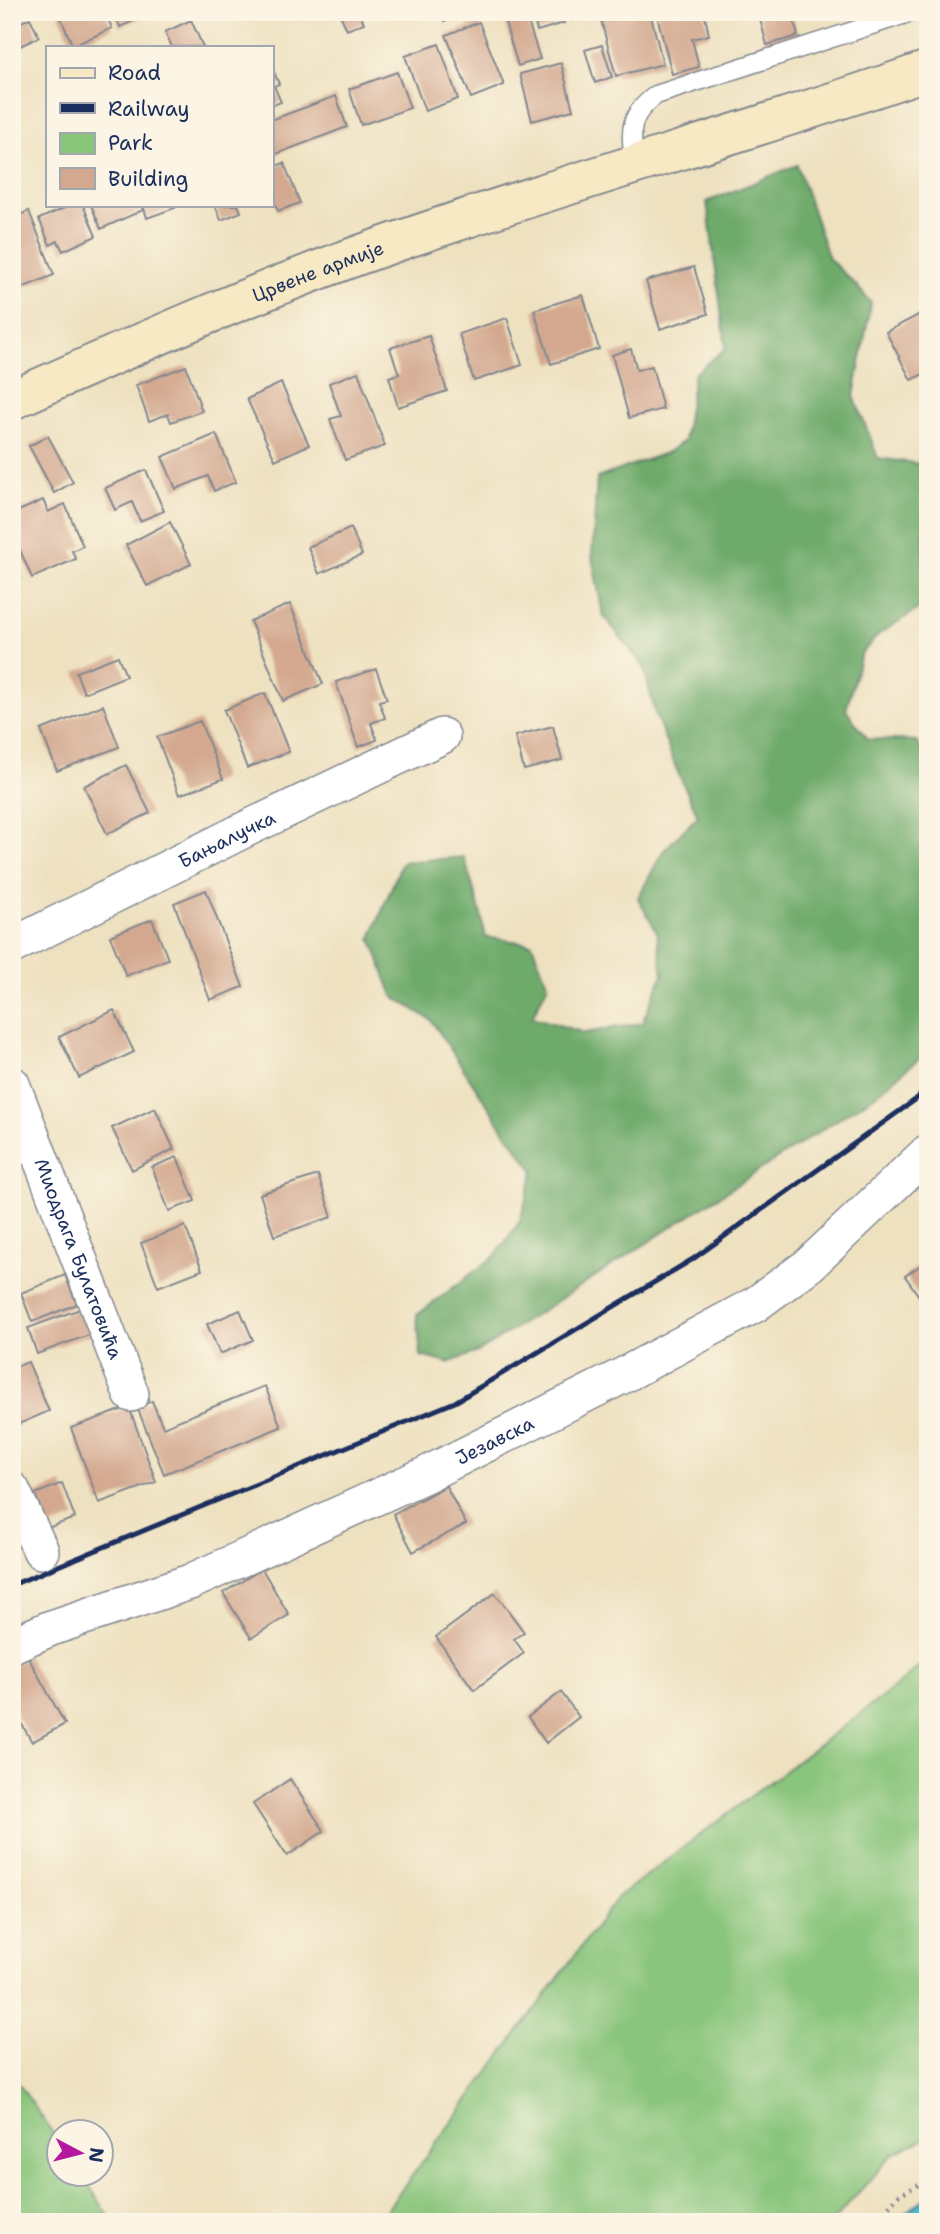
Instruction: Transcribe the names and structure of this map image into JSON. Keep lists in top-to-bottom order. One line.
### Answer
{"streets":{"main road":["Црвене армије"],"street":["Бањалучка","Миодрага Булатовића","Језавска"]},"legend":["Road","Railway","Park","Building"],"north":"right"}
